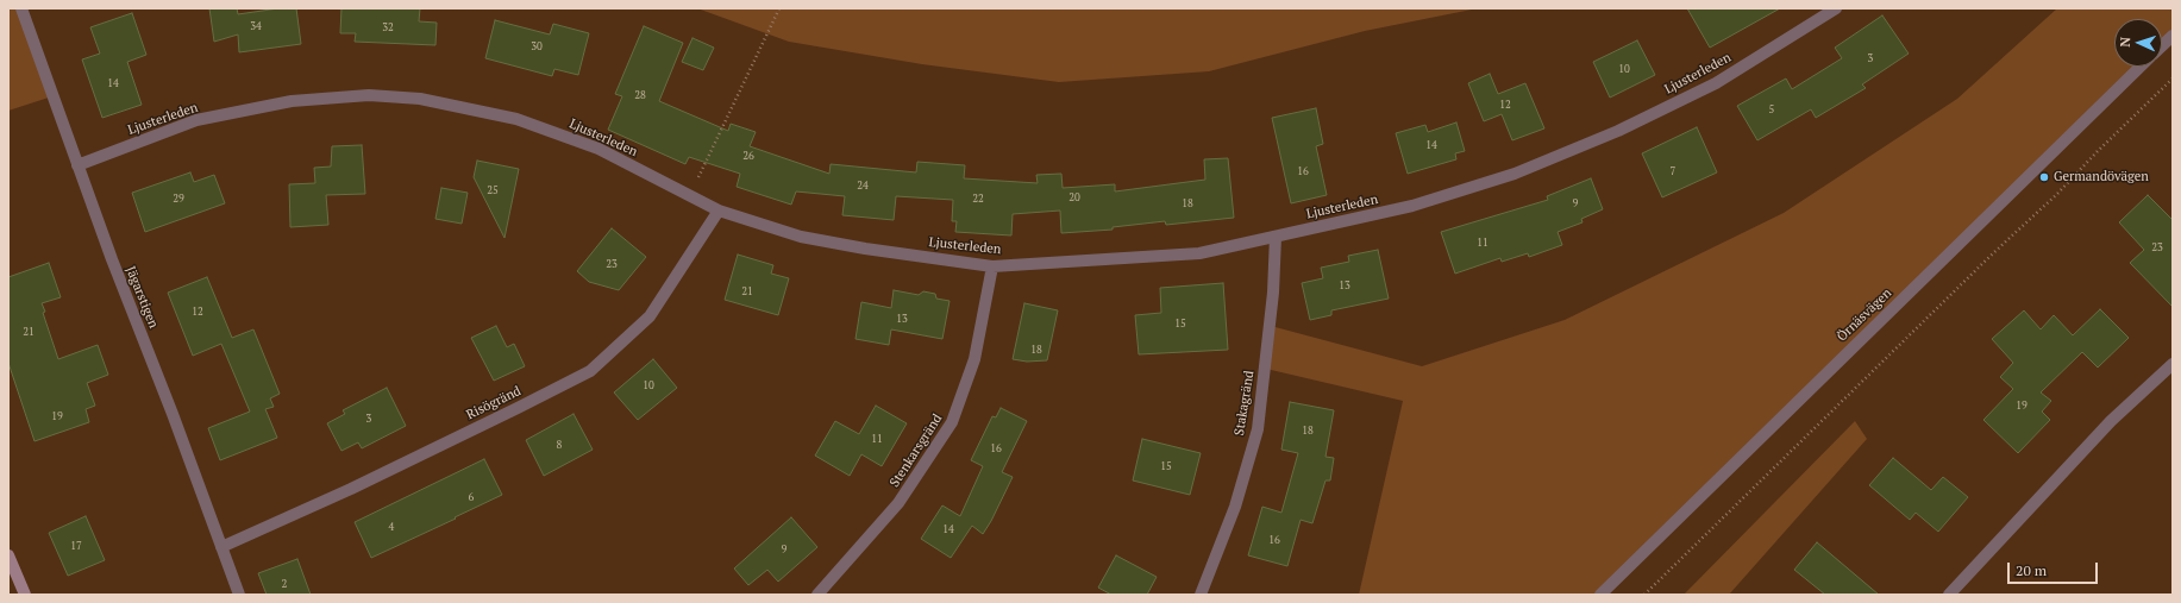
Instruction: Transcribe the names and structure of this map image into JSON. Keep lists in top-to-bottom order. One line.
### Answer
{"streets":{"street":["Ljusterleden","Jägarstigen","Örnäsvägen","Risögränd","Stakagränd","Stenkarsgränd"]},"crossings":[["Ljusterleden","Jägarstigen"],["Ljusterleden","Risögränd"],["Ljusterleden","Stakagränd"],["Ljusterleden","Stenkarsgränd"],["Jägarstigen","Risögränd"]],"places":["Germandövägen"],"house_numbers":["34","32","30","3","10","14","28","12","5","14","26","16","7","24","25","20","29","22","18","9","11","23","23","13","21","12","13","15","21","18","10","19","19","3","18","11","8","16","15","6","4","14","16","17","9","2"],"scale_bar":"20 m","north":"left"}
